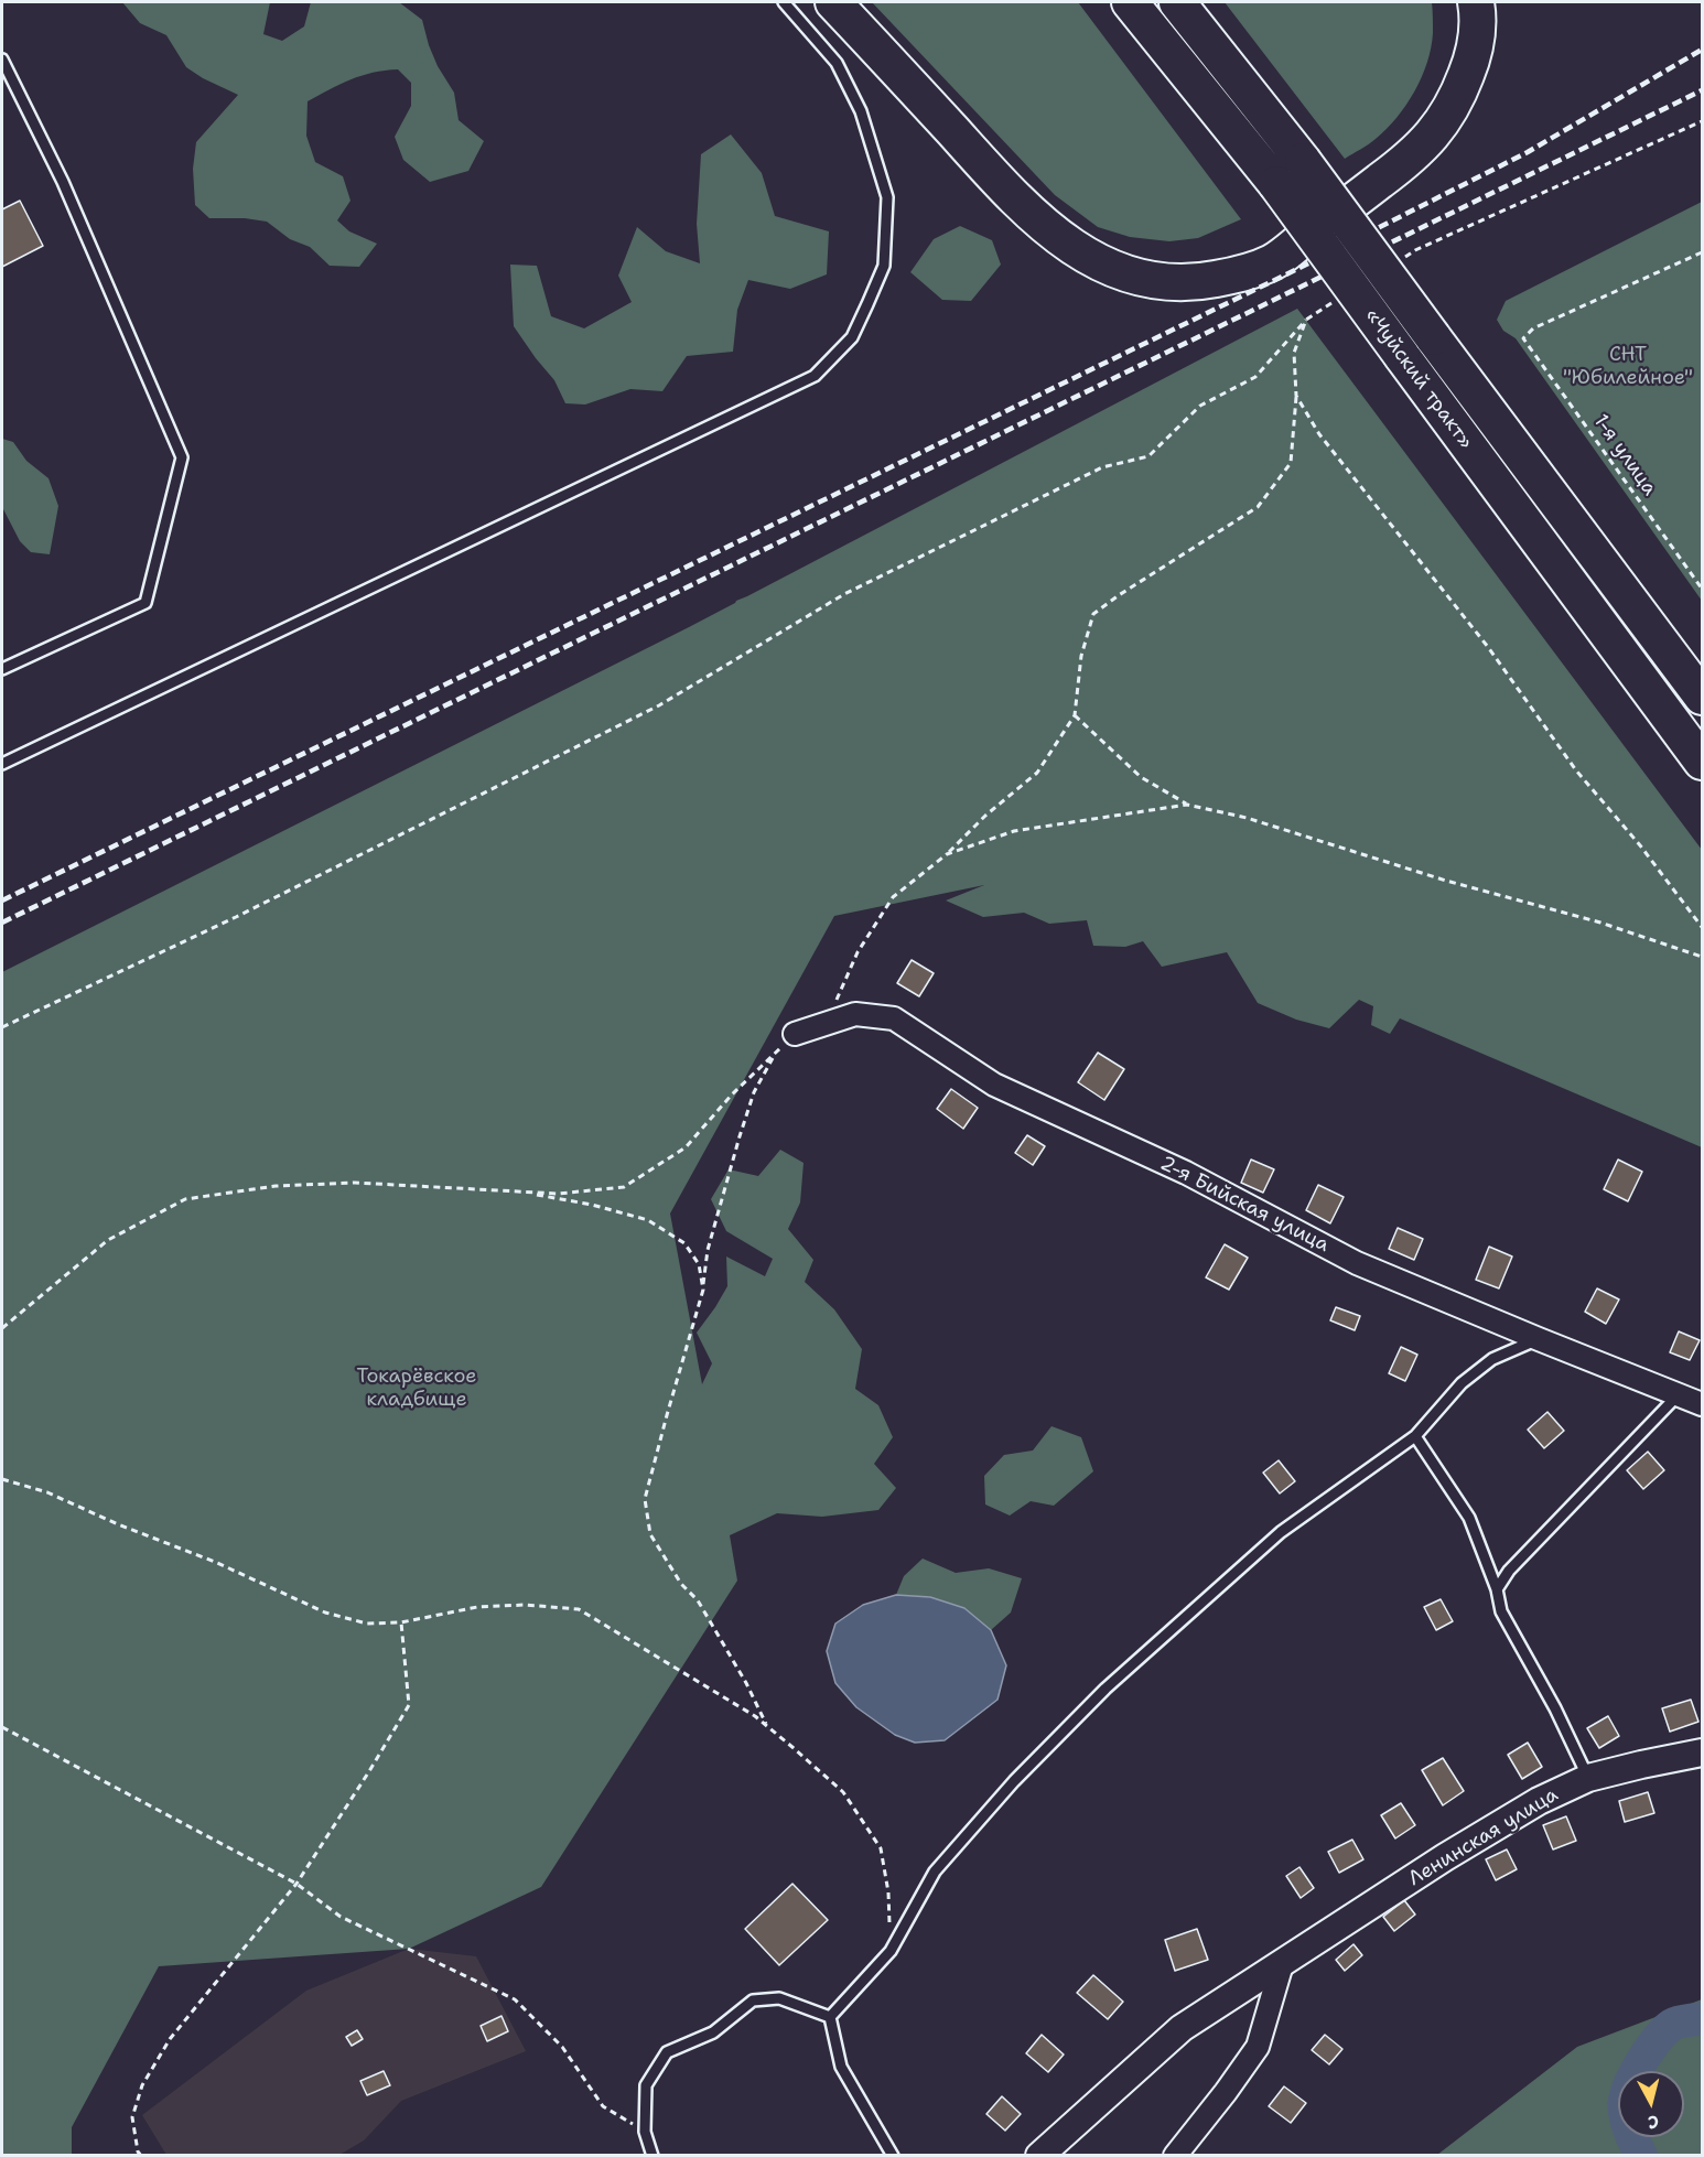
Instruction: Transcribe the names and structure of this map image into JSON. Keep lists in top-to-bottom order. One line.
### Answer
{"streets":{"highway":["«Чуйский тракт»"],"street":["2-я Бийская улица","Ленинская улица"],"path":["1-я улица"]},"parks":["СНТ \"Юбилейное\"","Токарёвское кладбище"],"north":"bottom"}
